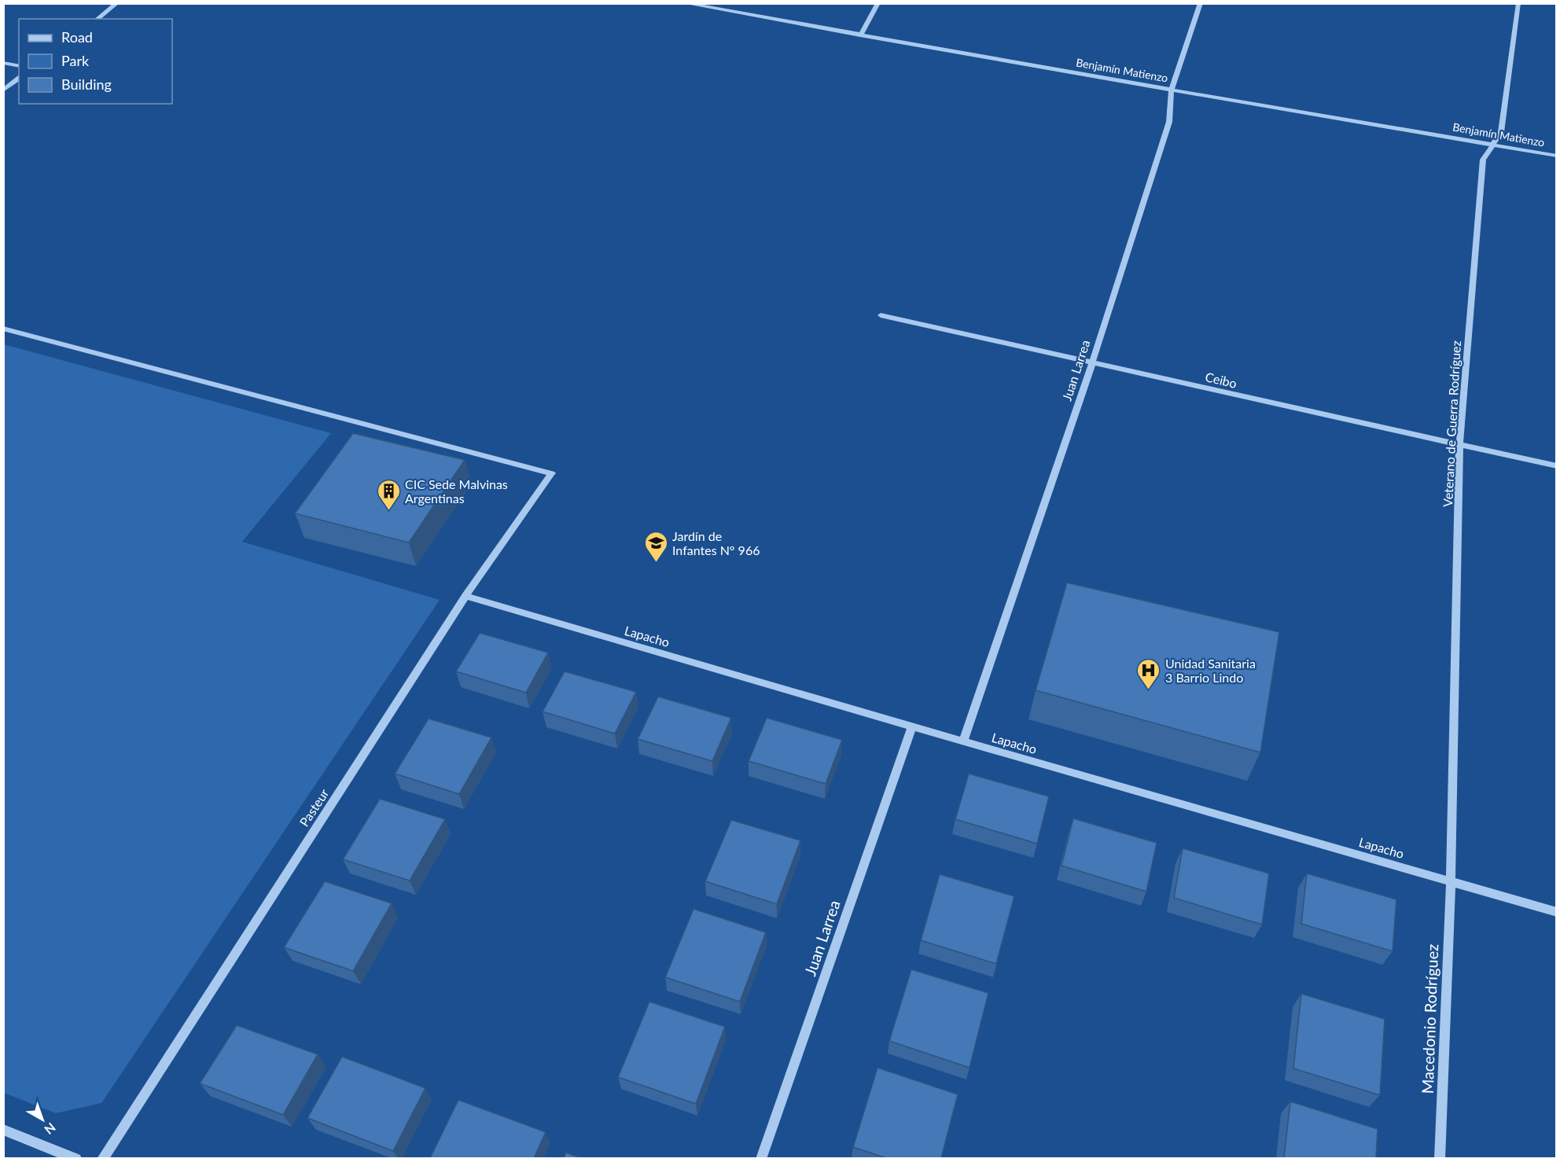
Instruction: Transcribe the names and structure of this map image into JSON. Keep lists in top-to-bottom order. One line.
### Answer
{"streets":{"street":["Benjamín Matienzo","Juan Larrea","Ceibo","Veterano de Guerra Rodríguez","Lapacho","Pasteur","Macedonio Rodríguez"]},"crossings":[["Benjamín Matienzo","Juan Larrea"],["Benjamín Matienzo","Veterano de Guerra Rodríguez"],["Juan Larrea","Ceibo"],["Juan Larrea","Lapacho"],["Ceibo","Veterano de Guerra Rodríguez"],["Veterano de Guerra Rodríguez","Lapacho"],["Veterano de Guerra Rodríguez","Macedonio Rodríguez"],["Lapacho","Pasteur"],["Lapacho","Macedonio Rodríguez"]],"places":{"building":["CIC Sede Malvinas Argentinas"],"school or university":["Jardín de Infantes N° 966"],"hospital":["Unidad Sanitaria 3 Barrio Lindo"]},"legend":["Road","Park","Building"],"north":"bottom right"}
